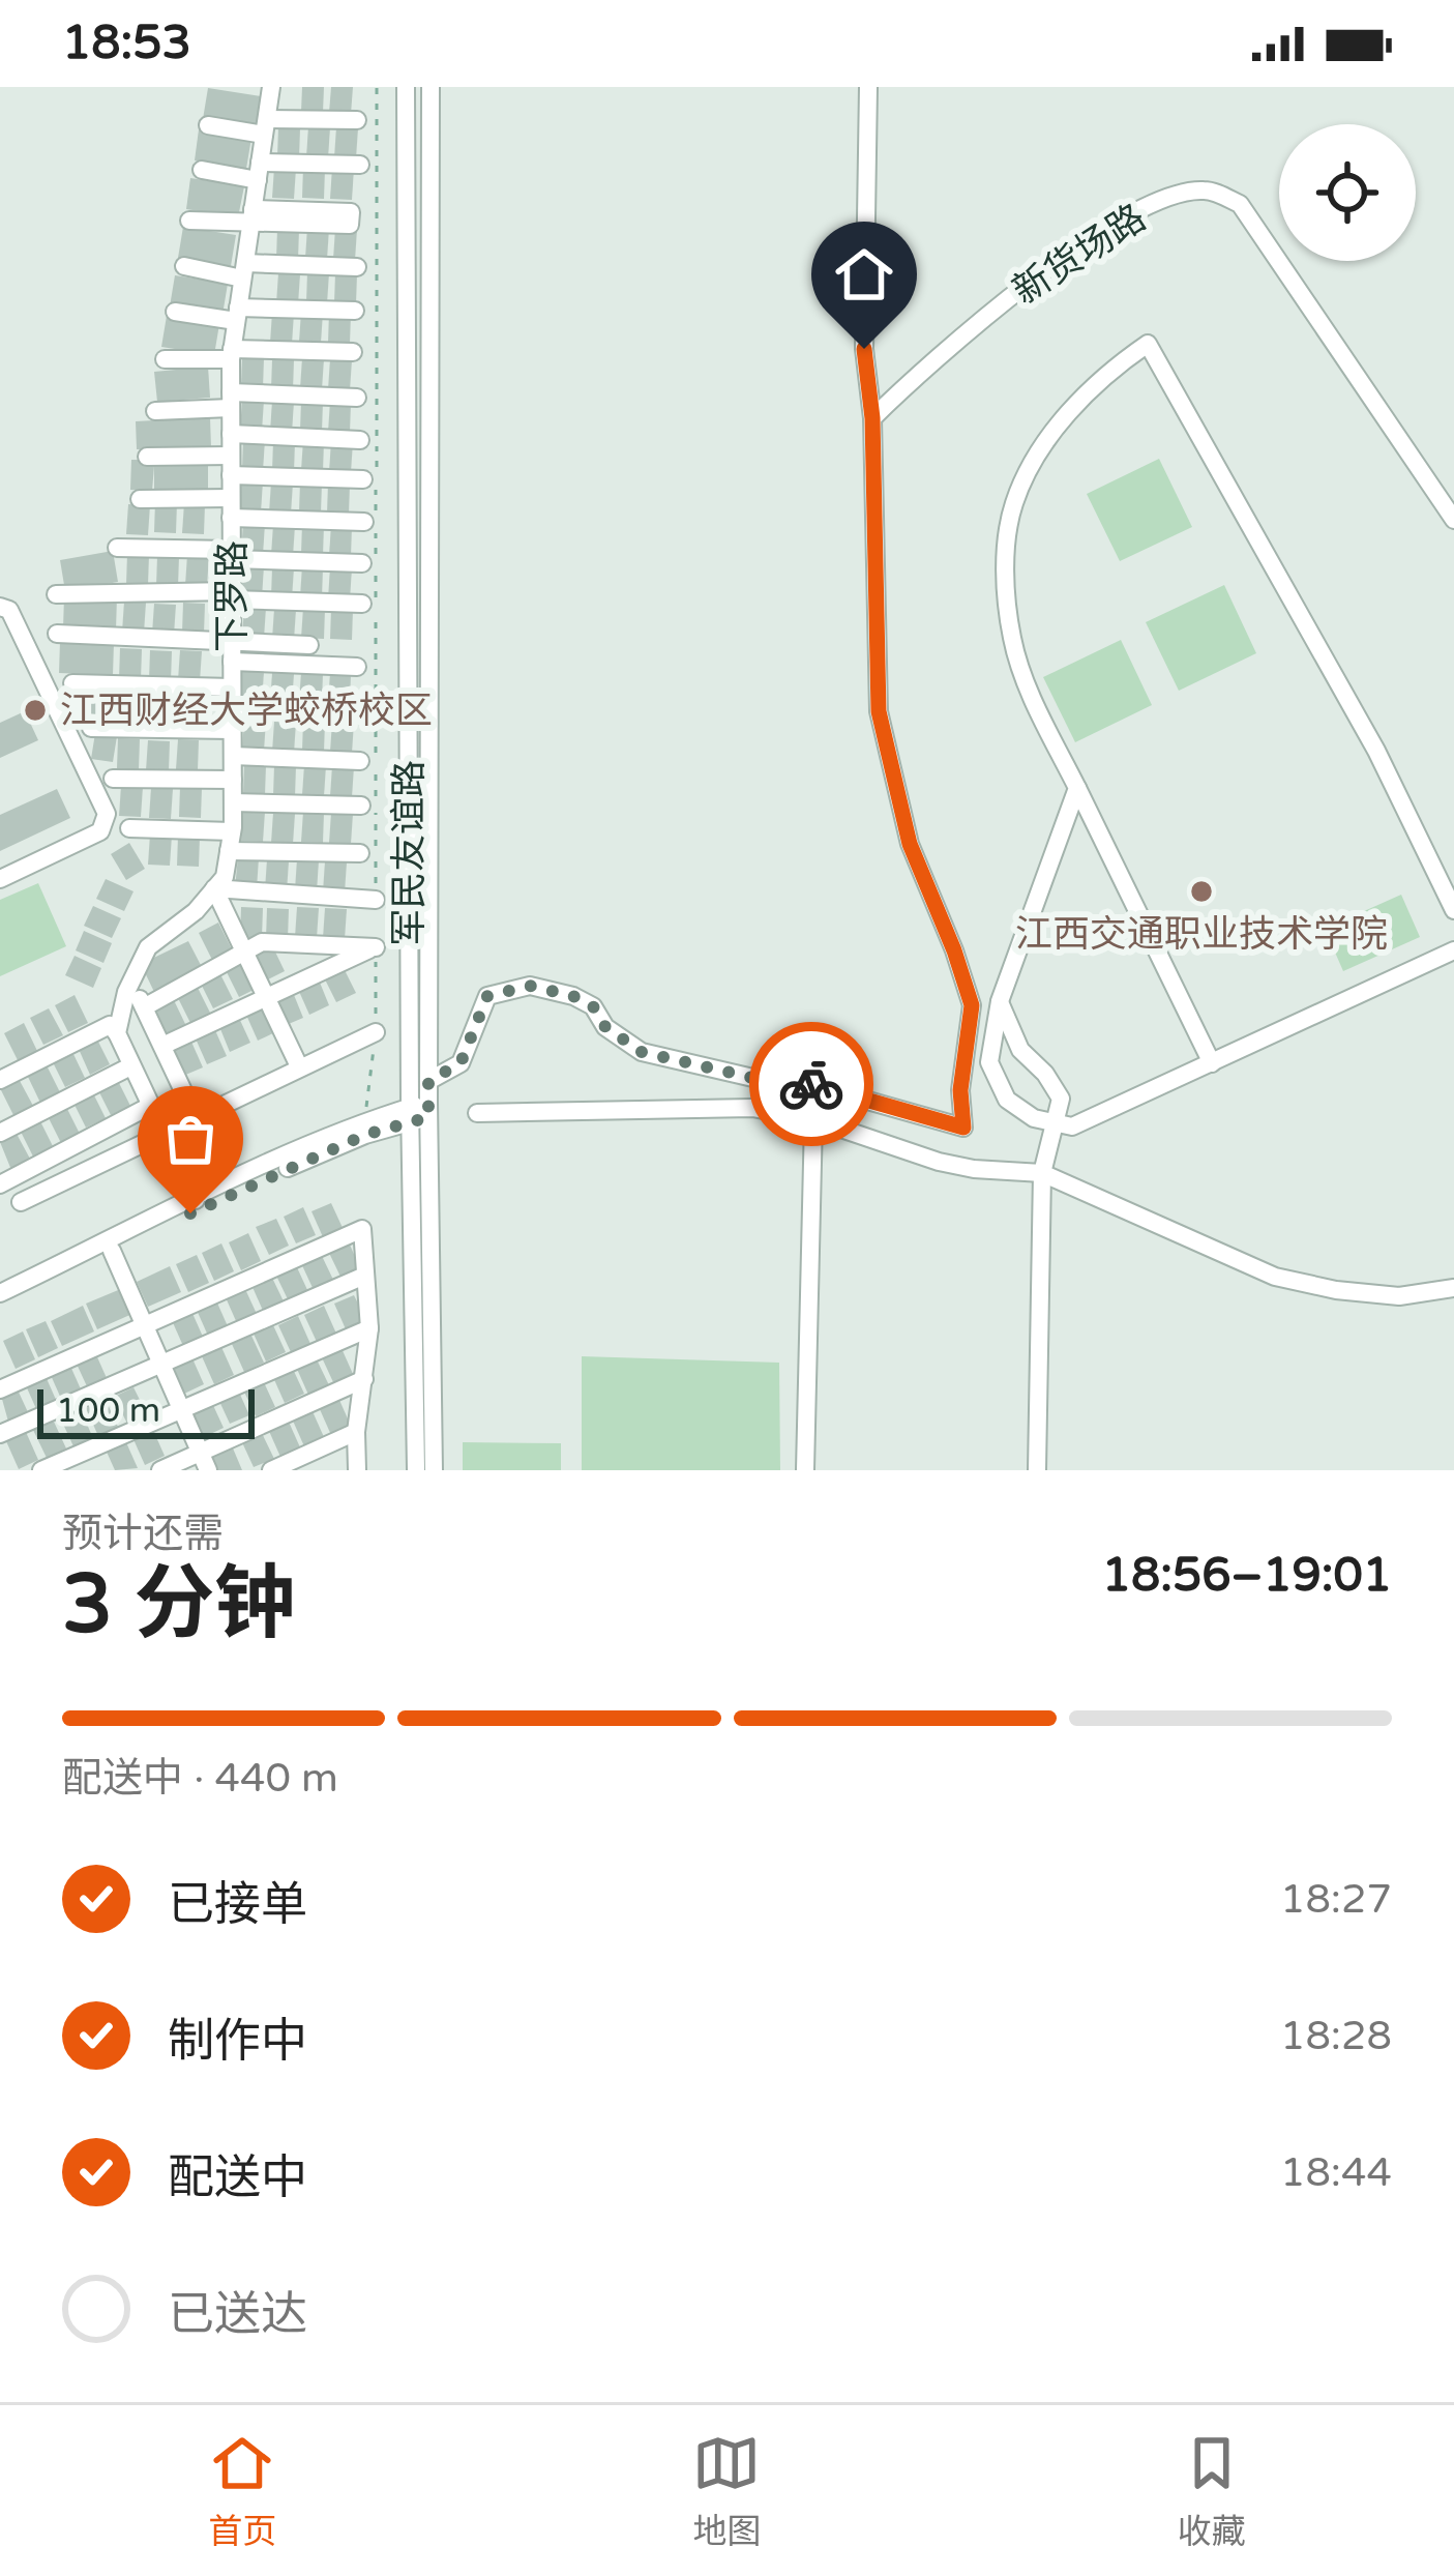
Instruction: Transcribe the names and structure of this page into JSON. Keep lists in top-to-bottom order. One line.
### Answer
{"streets":{"street":["新货场路","下罗路","军民友谊路"]},"places":["江西财经大学蛟桥校区","江西交通职业技术学院"],"scale_bar":"100 m","page":{"status":"18:53","scale":"100 m","heading":["3 分钟","预计还需","18:56–19:01"],"bar":"配送中 · 440 m","list":[["已接单","18:27"],["制作中","18:28"],["配送中","18:44"],"已送达"],"tabs":["首页","地图","收藏"]}}
